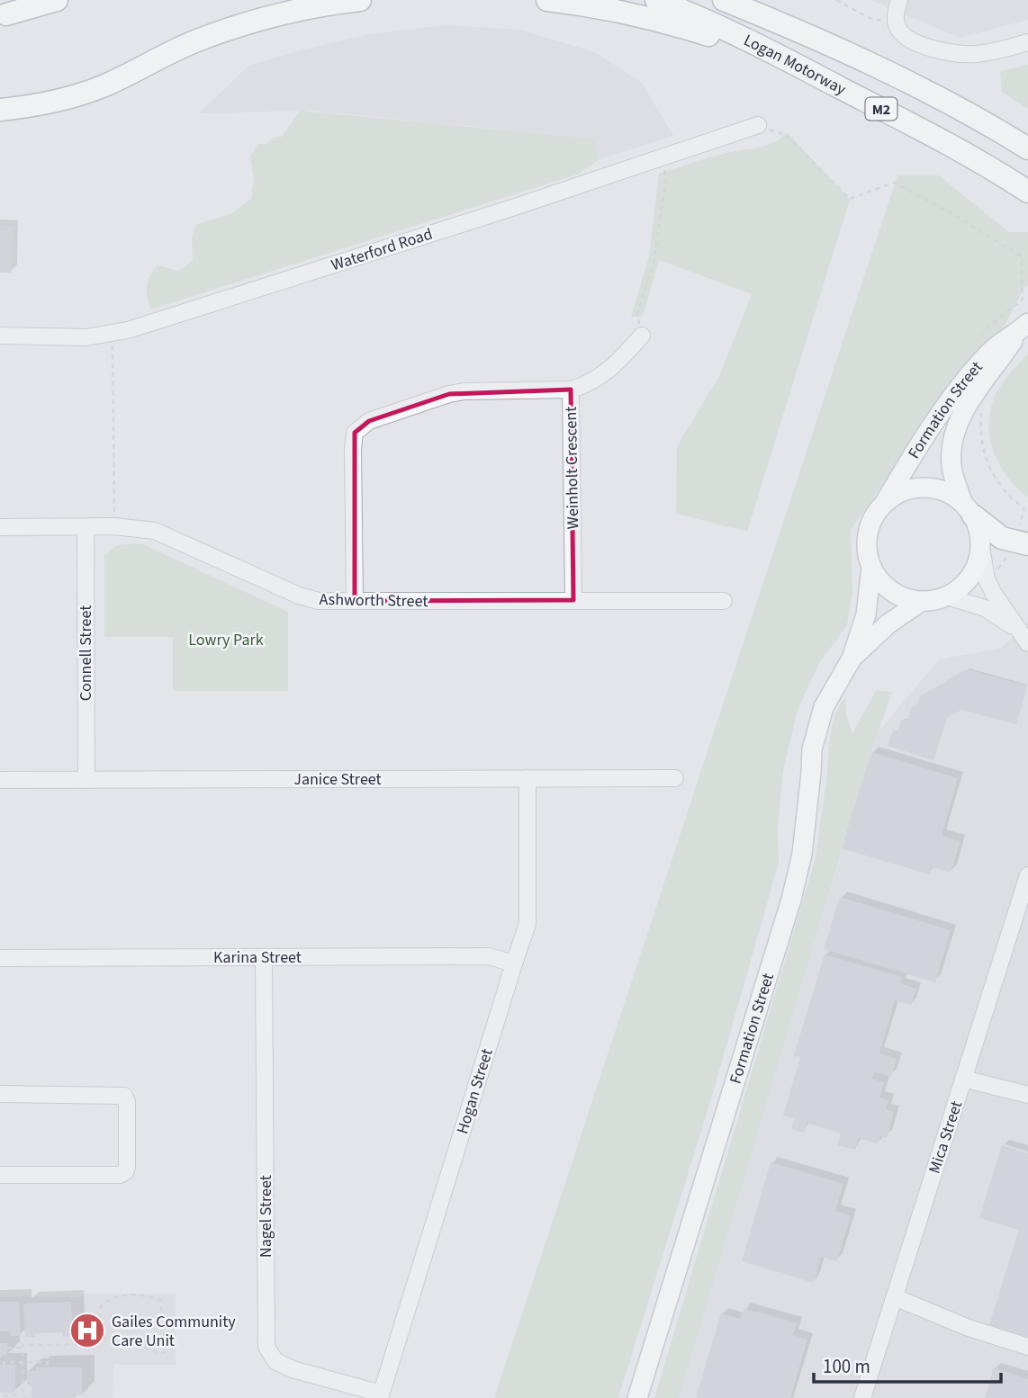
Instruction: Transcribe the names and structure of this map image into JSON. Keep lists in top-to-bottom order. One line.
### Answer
{"streets":{"highway":["Logan Motorway","M2"],"main road":["Formation Street"],"street":["Waterford Road","Weinholt Crescent","Ashworth Street","Connell Street","Janice Street","Karina Street","Hogan Street","Mica Street","Nagel Street"]},"crossings":[["Weinholt Crescent","Ashworth Street"],["Ashworth Street","Connell Street"],["Connell Street","Janice Street"],["Janice Street","Hogan Street"],["Karina Street","Hogan Street"],["Karina Street","Nagel Street"],["Hogan Street","Nagel Street"]],"parks":["Lowry Park"],"places":{"hospital":["Gailes Community Care Unit"]},"scale_bar":"100 m"}
